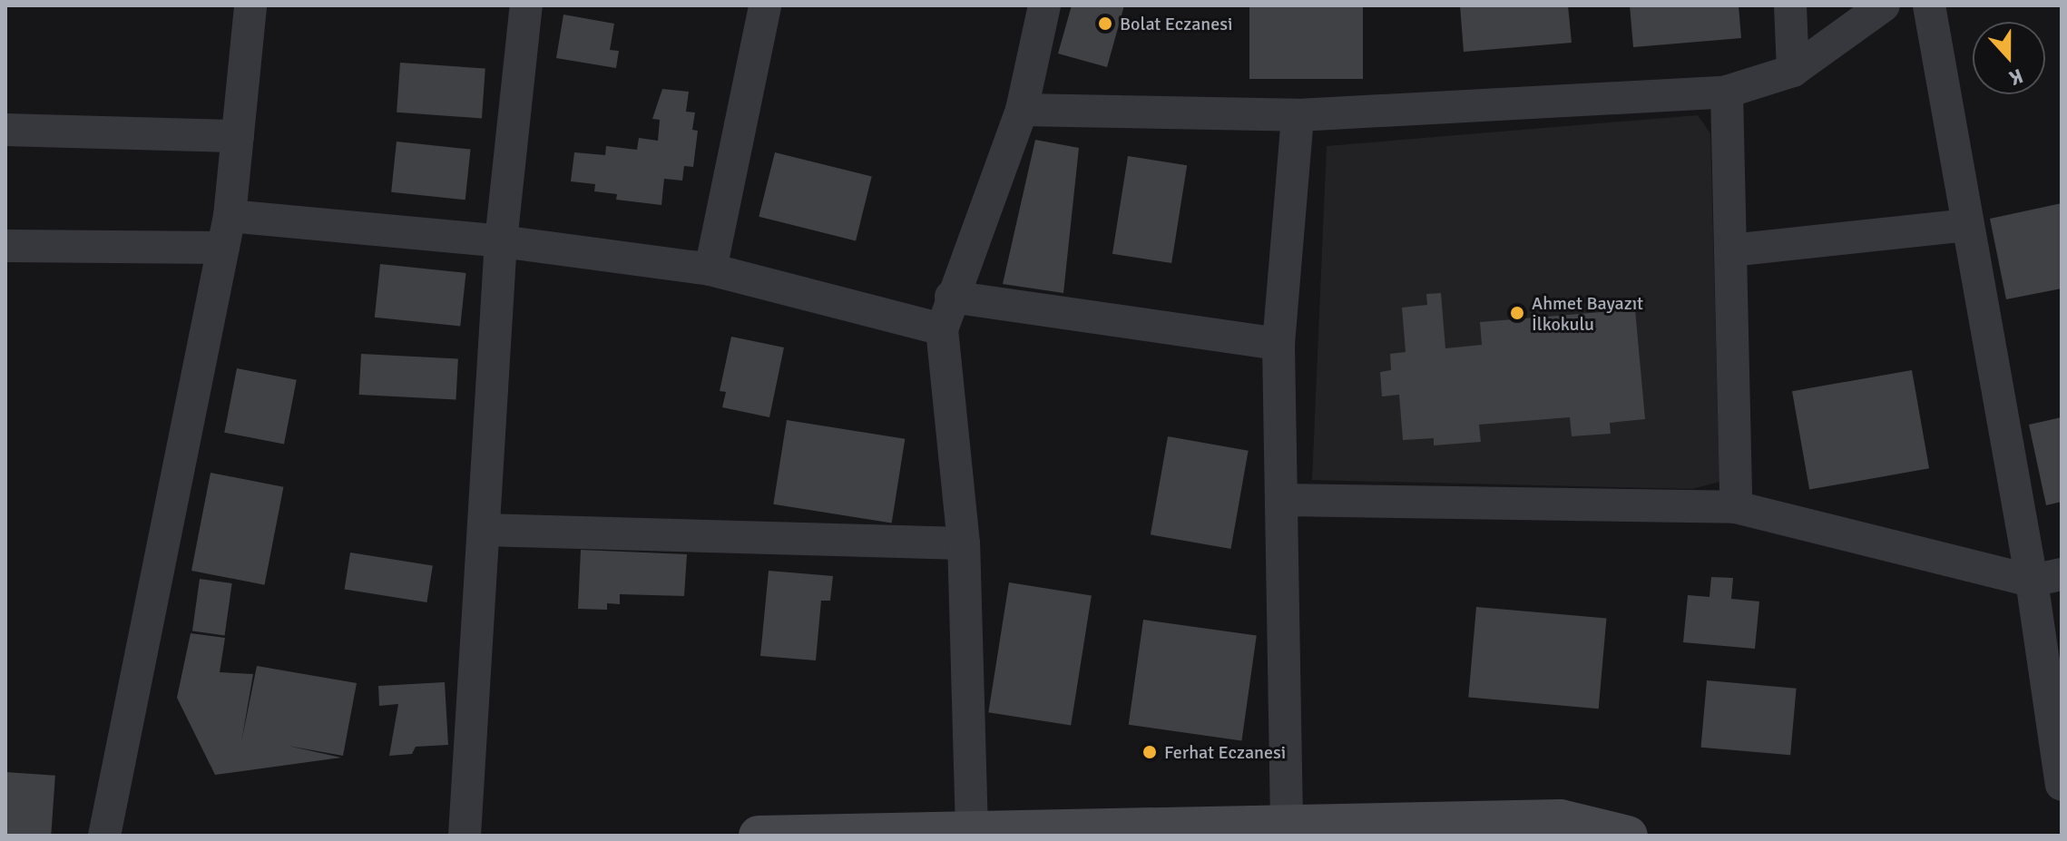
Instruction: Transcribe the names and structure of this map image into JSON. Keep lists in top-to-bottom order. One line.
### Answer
{"places":["Bolat Eczanesi","Ahmet Bayazıt İlkokulu","Ferhat Eczanesi"],"north":"bottom"}
